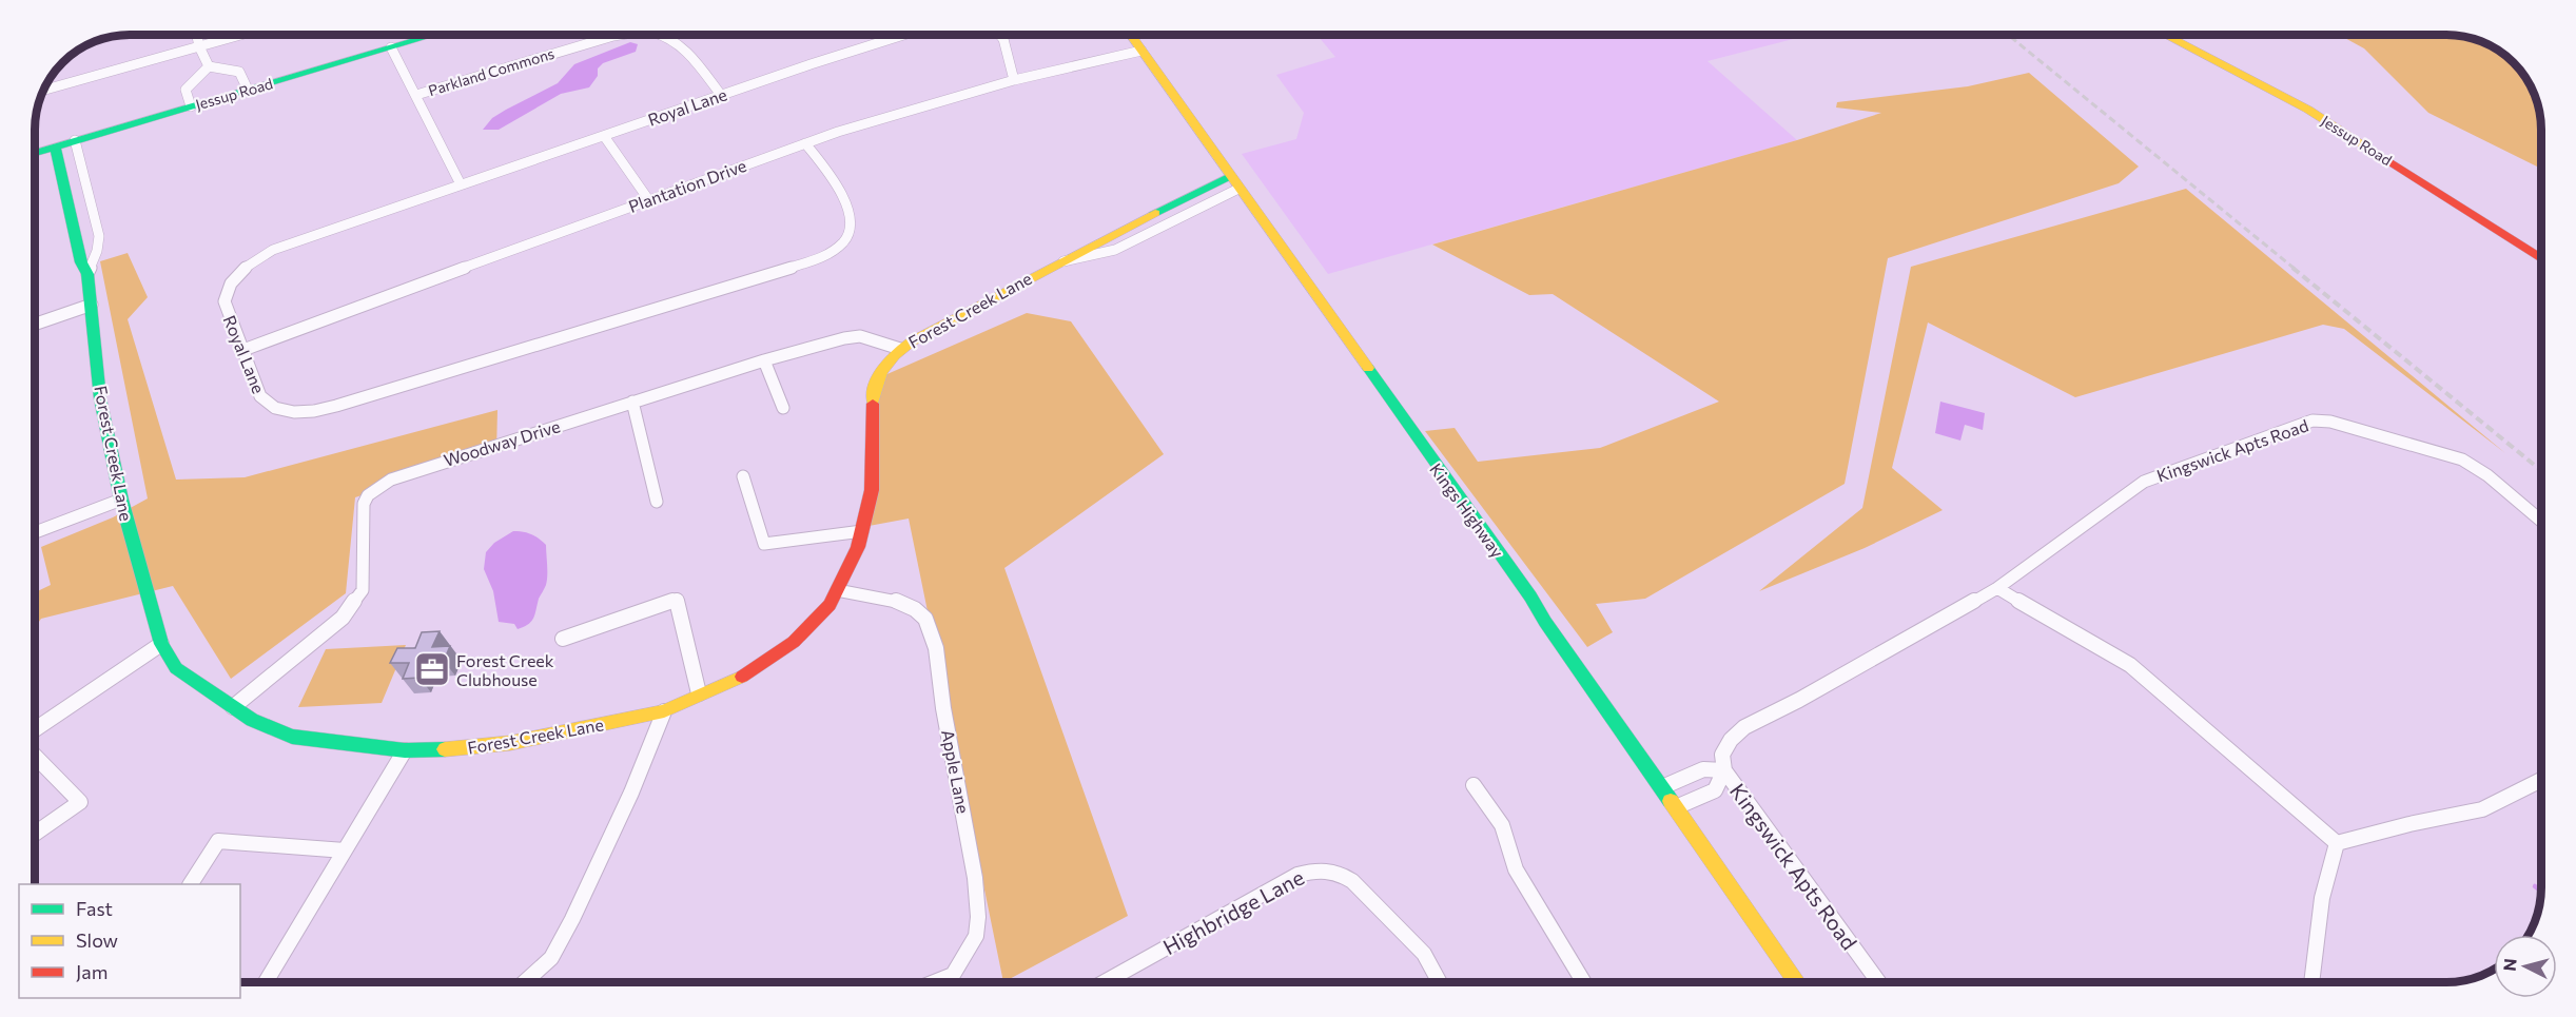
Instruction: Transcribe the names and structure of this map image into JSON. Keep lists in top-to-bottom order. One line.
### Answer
{"streets":{"street":["Parkland Commons","Jessup Road","Royal Lane","Plantation Drive","Forest Creek Lane","Woodway Drive","Kingswick Apts Road","Kings Highway","Apple Lane","Highbridge Lane"]},"crossings":[["Jessup Road","Forest Creek Lane"],["Royal Lane","Plantation Drive"],["Plantation Drive","Kings Highway"],["Forest Creek Lane","Woodway Drive"],["Forest Creek Lane","Kings Highway"],["Forest Creek Lane","Apple Lane"],["Kingswick Apts Road","Kings Highway"]],"places":{"office":["Forest Creek Clubhouse"]},"legend":["Fast","Slow","Jam"],"north":"left"}
